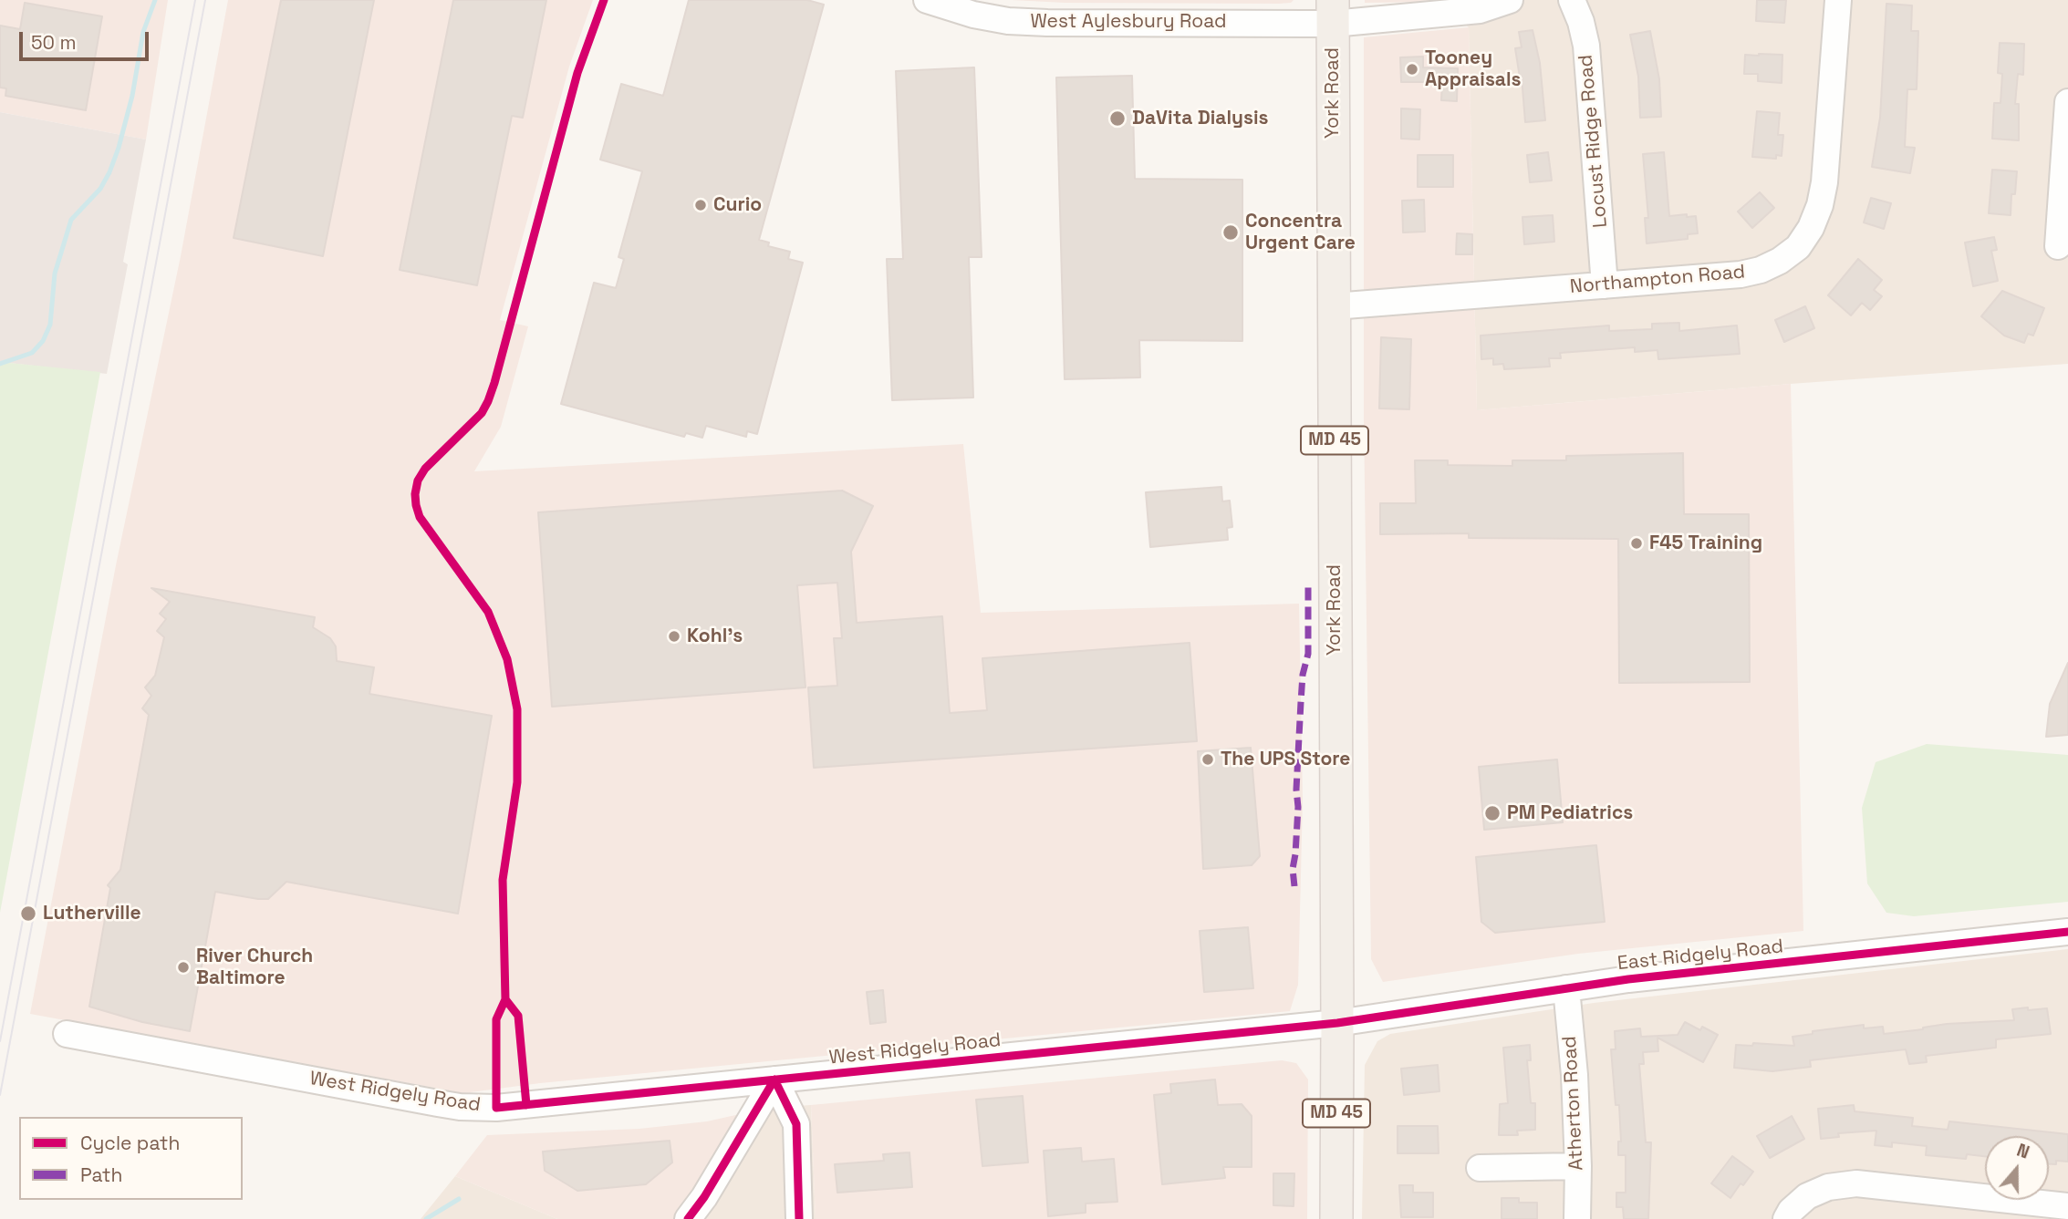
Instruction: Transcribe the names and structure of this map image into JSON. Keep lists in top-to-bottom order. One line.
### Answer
{"streets":{"main road":["York Road","MD 45"],"street":["West Aylesbury Road","Locust Ridge Road","Northampton Road","East Ridgely Road","West Ridgely Road","Atherton Road"]},"crossings":[["West Aylesbury Road","York Road"],["York Road","Northampton Road"],["York Road","East Ridgely Road"],["York Road","West Ridgely Road"],["Locust Ridge Road","Northampton Road"],["East Ridgely Road","West Ridgely Road"],["East Ridgely Road","Atherton Road"]],"places":["Tooney Appraisals","DaVita Dialysis","Curio","Concentra Urgent Care","F45 Training","Kohl's","The UPS Store","PM Pediatrics","Lutherville","River Church Baltimore"],"legend":["Cycle path","Path"],"scale_bar":"50 m","north":"top"}
